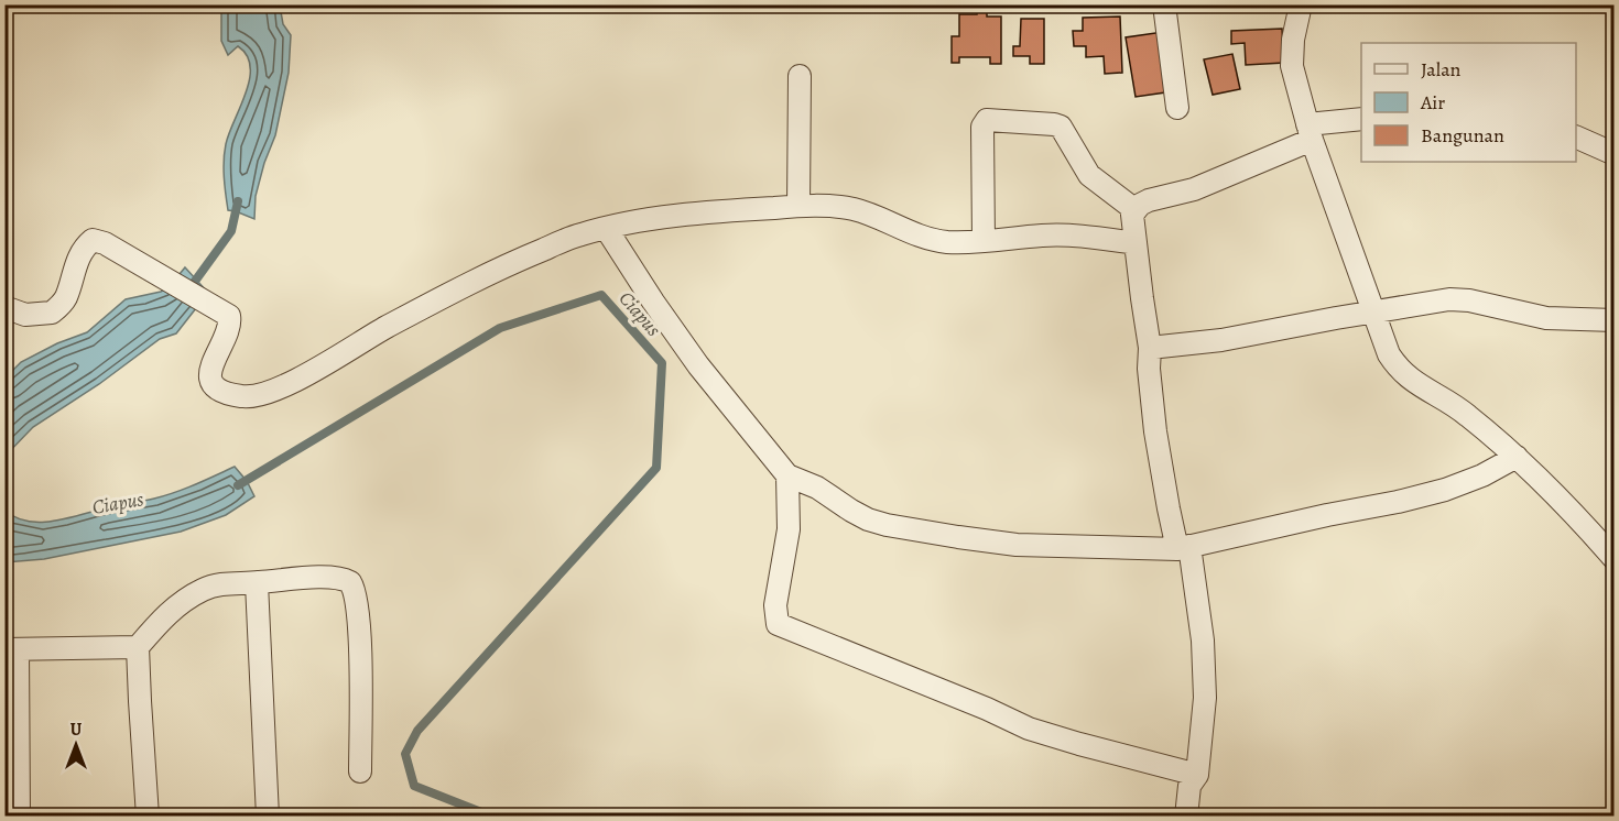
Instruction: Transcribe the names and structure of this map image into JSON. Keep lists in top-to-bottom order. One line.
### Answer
{"water":["Ciapus"],"legend":["Jalan","Air","Bangunan"],"north":"top"}
